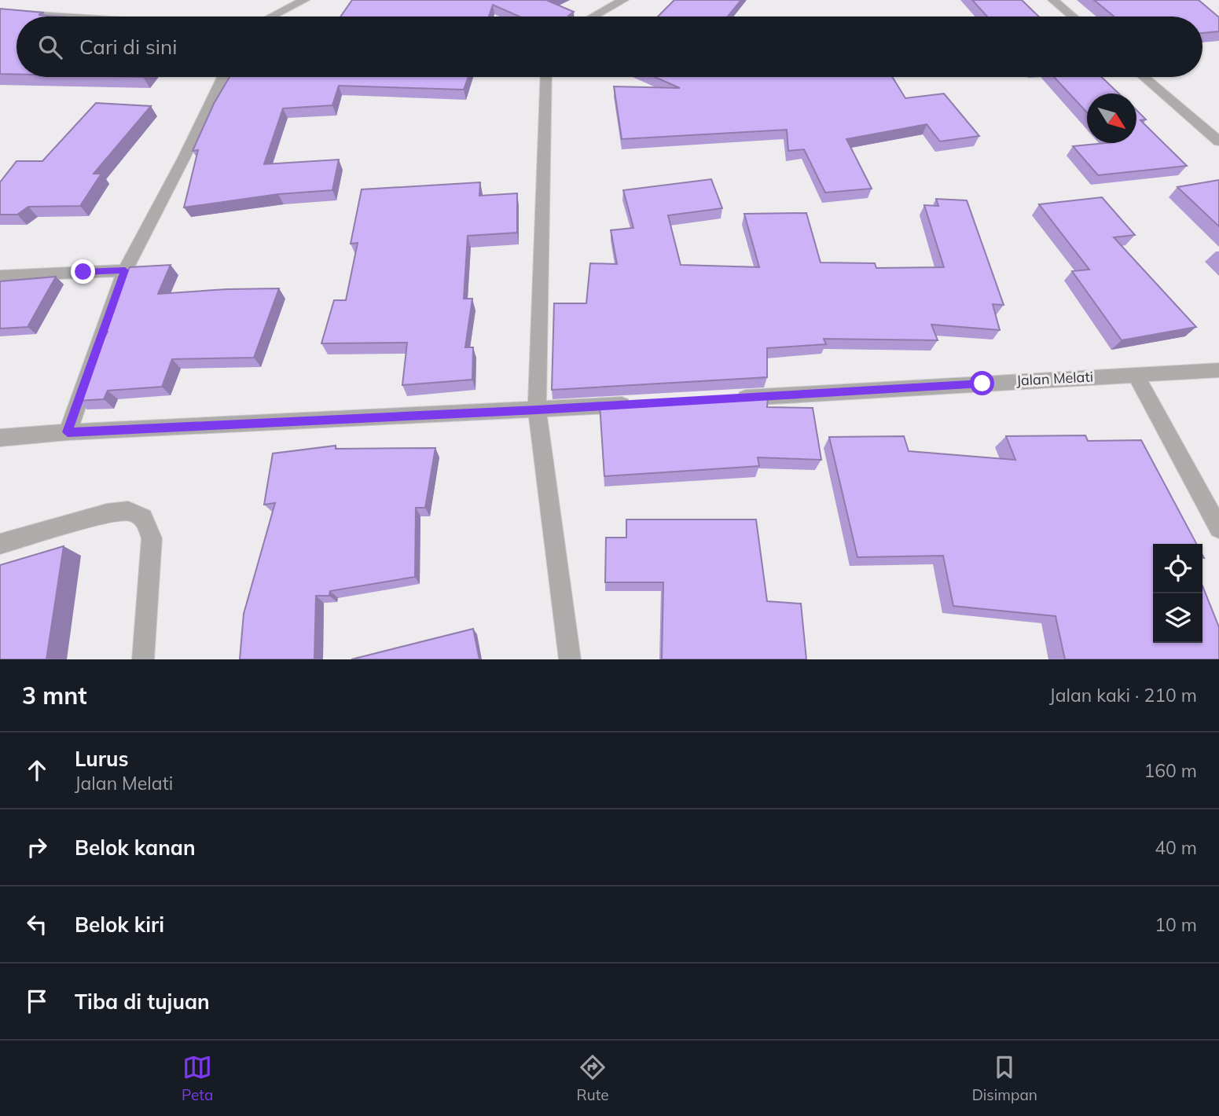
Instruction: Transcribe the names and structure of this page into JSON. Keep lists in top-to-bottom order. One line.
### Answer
{"streets":{"street":["Jalan Melati"]},"north":"bottom right","page":{"search":"Cari di sini","heading":["3 mnt","Jalan kaki · 210 m"],"list":[["Lurus","Jalan Melati","160 m"],["Belok kanan","40 m"],["Belok kiri","10 m"],"Tiba di tujuan"],"nav":["Peta","Rute","Disimpan"]}}
